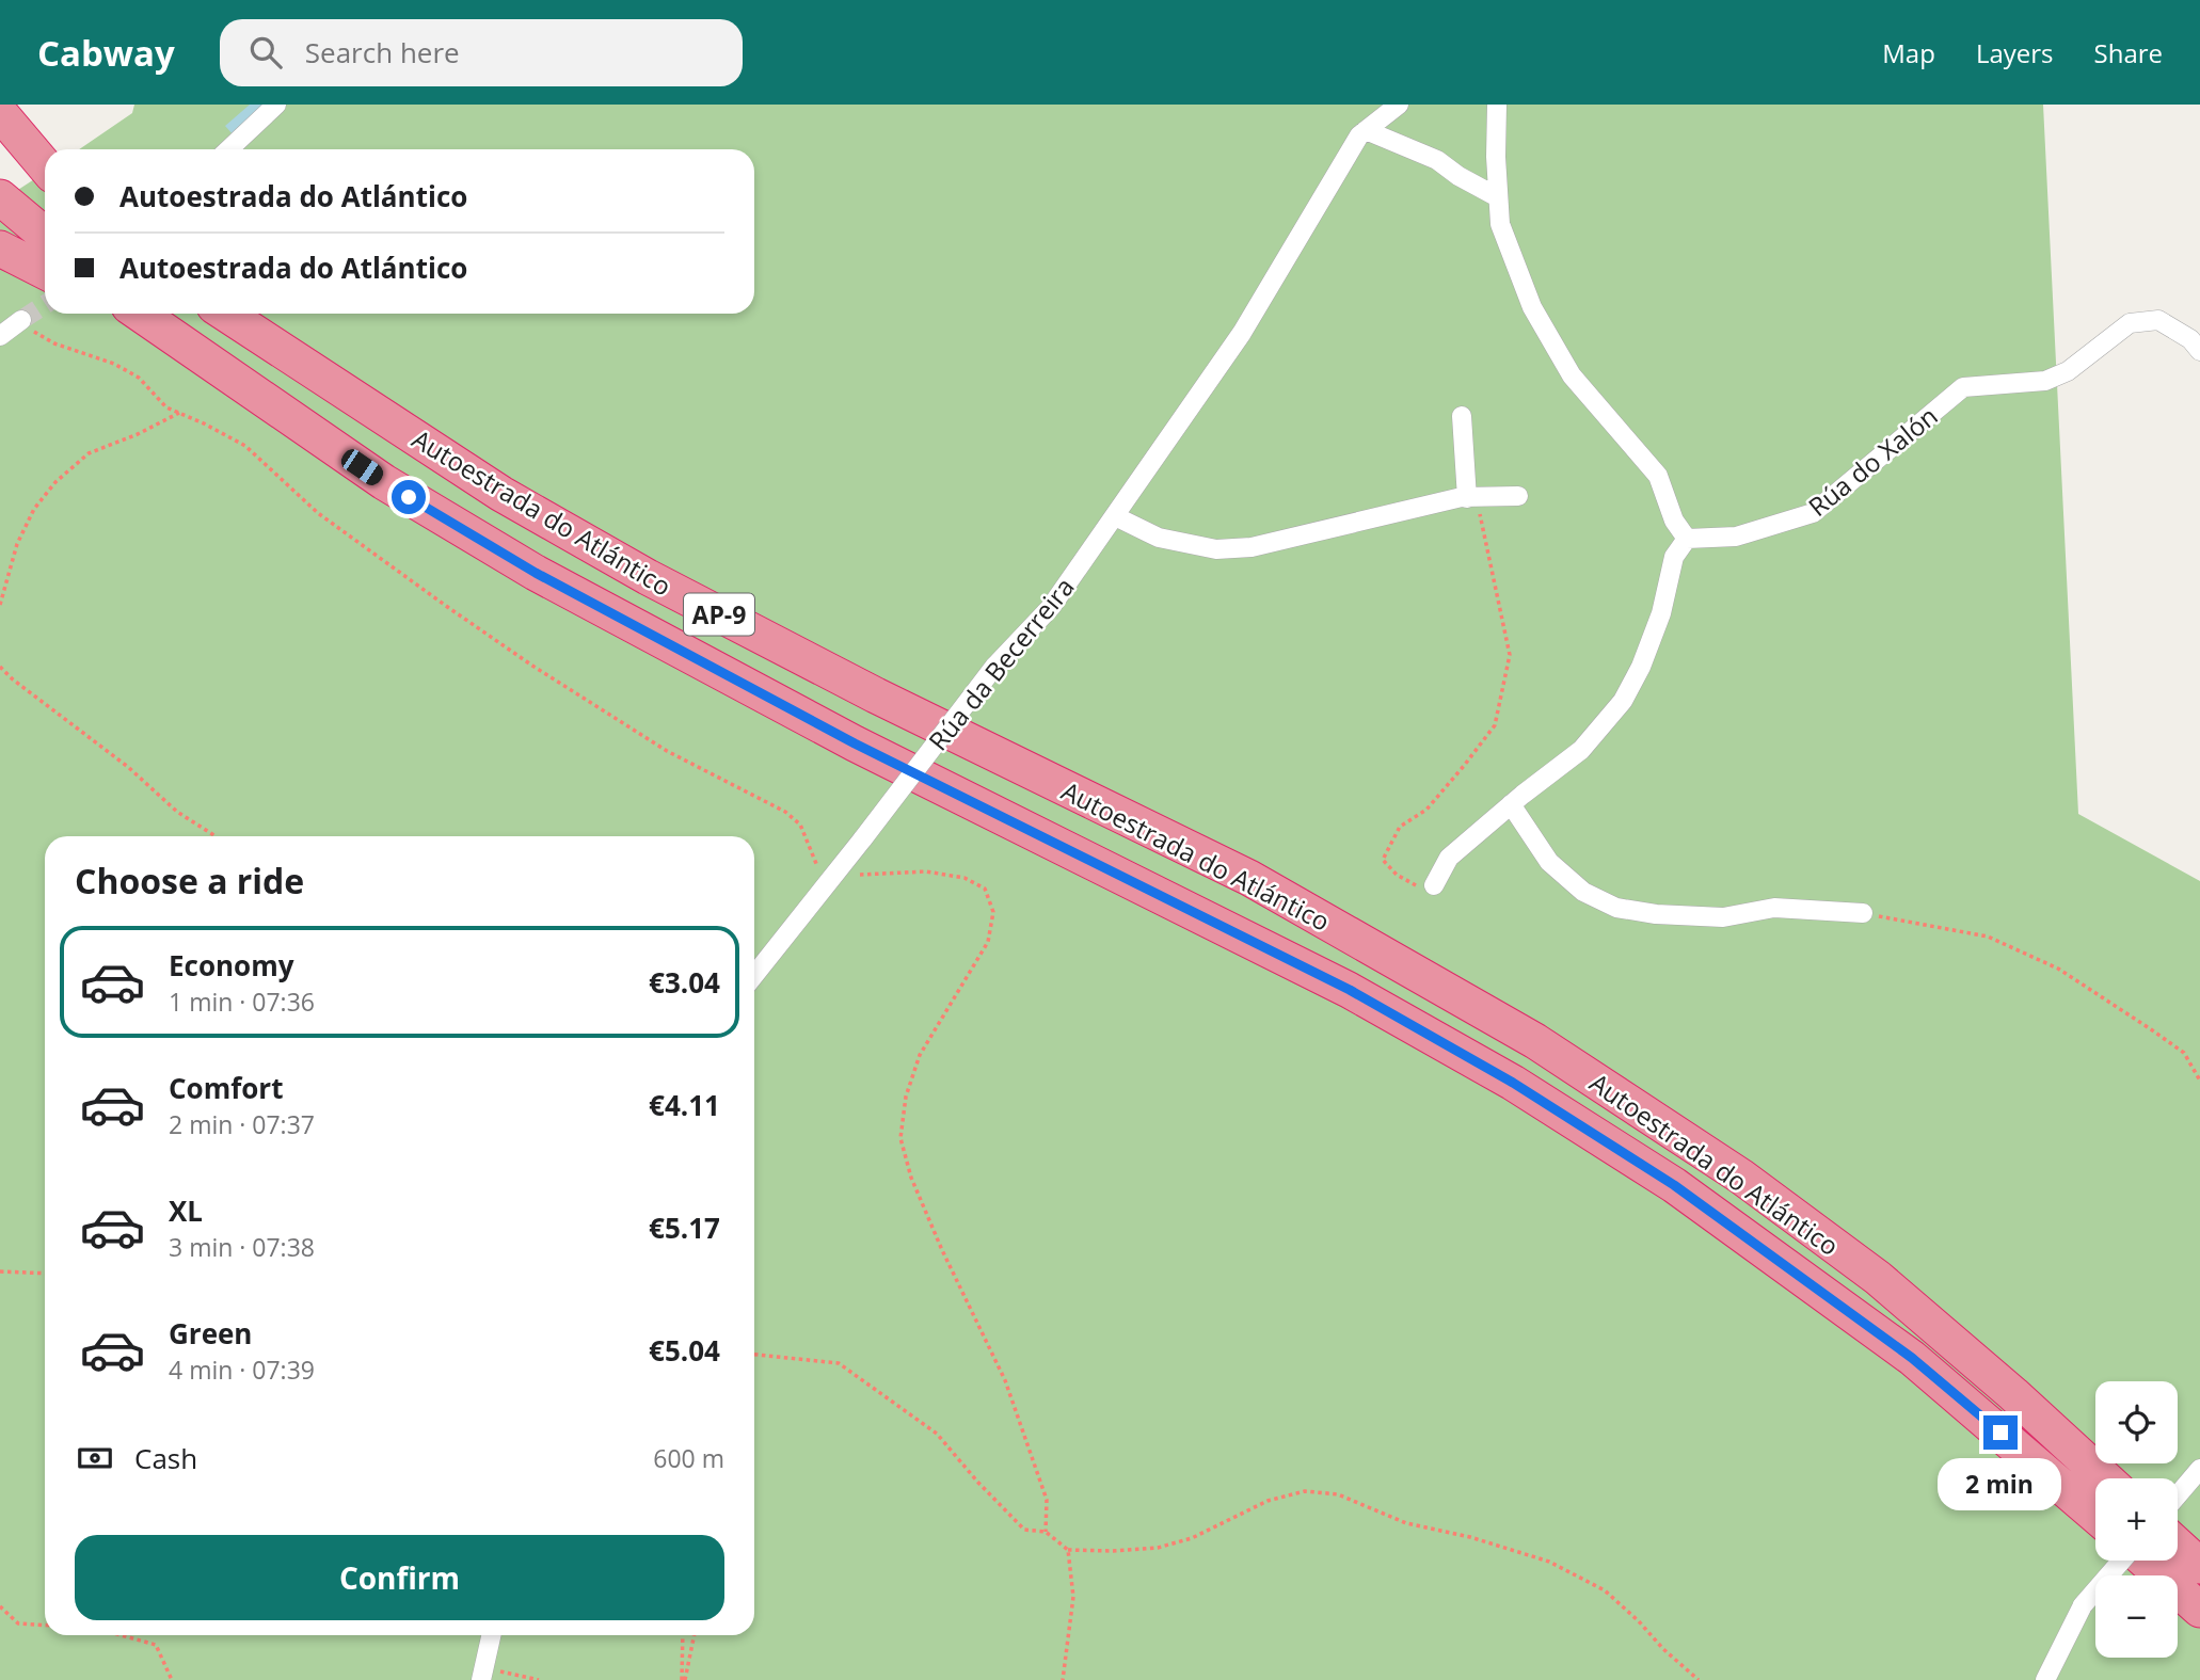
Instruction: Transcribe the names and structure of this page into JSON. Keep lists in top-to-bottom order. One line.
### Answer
{"streets":{"highway":["Autoestrada do Atlántico","AP-9"],"street":["Rúa do Xalón","Rúa da Becerreira"]},"page":{"header":"Cabway","search":"Search here","nav":["Map","Layers","Share"],"banner":["Autoestrada do Atlántico","Autoestrada do Atlántico"],"heading":"Choose a ride","list":[{"name":"Economy","note":"1 min · 07:36","value":"€3.04"},{"name":"Comfort","note":"2 min · 07:37","value":"€4.11"},{"name":"XL","note":"3 min · 07:38","value":"€5.17"},{"name":"Green","note":"4 min · 07:39","value":"€5.04"}],"map_buttons":["+","−"],"pay":["Cash","600 m"],"bubble":"2 min","buttons":"Confirm"}}
